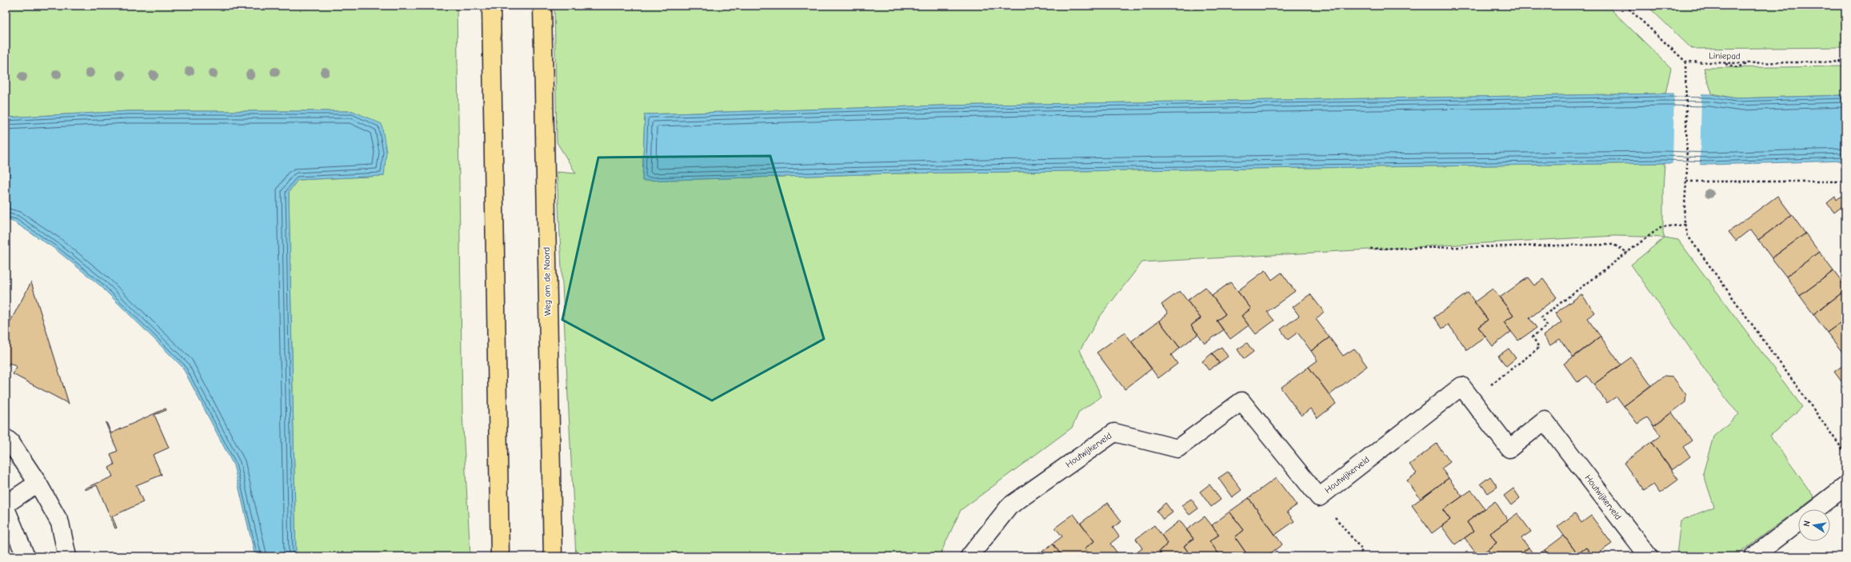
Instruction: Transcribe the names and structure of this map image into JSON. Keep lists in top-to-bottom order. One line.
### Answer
{"streets":{"highway":["Weg om de Noord"],"street":["Houtwijkerveld"],"path":["Liniepad"]},"north":"left"}
